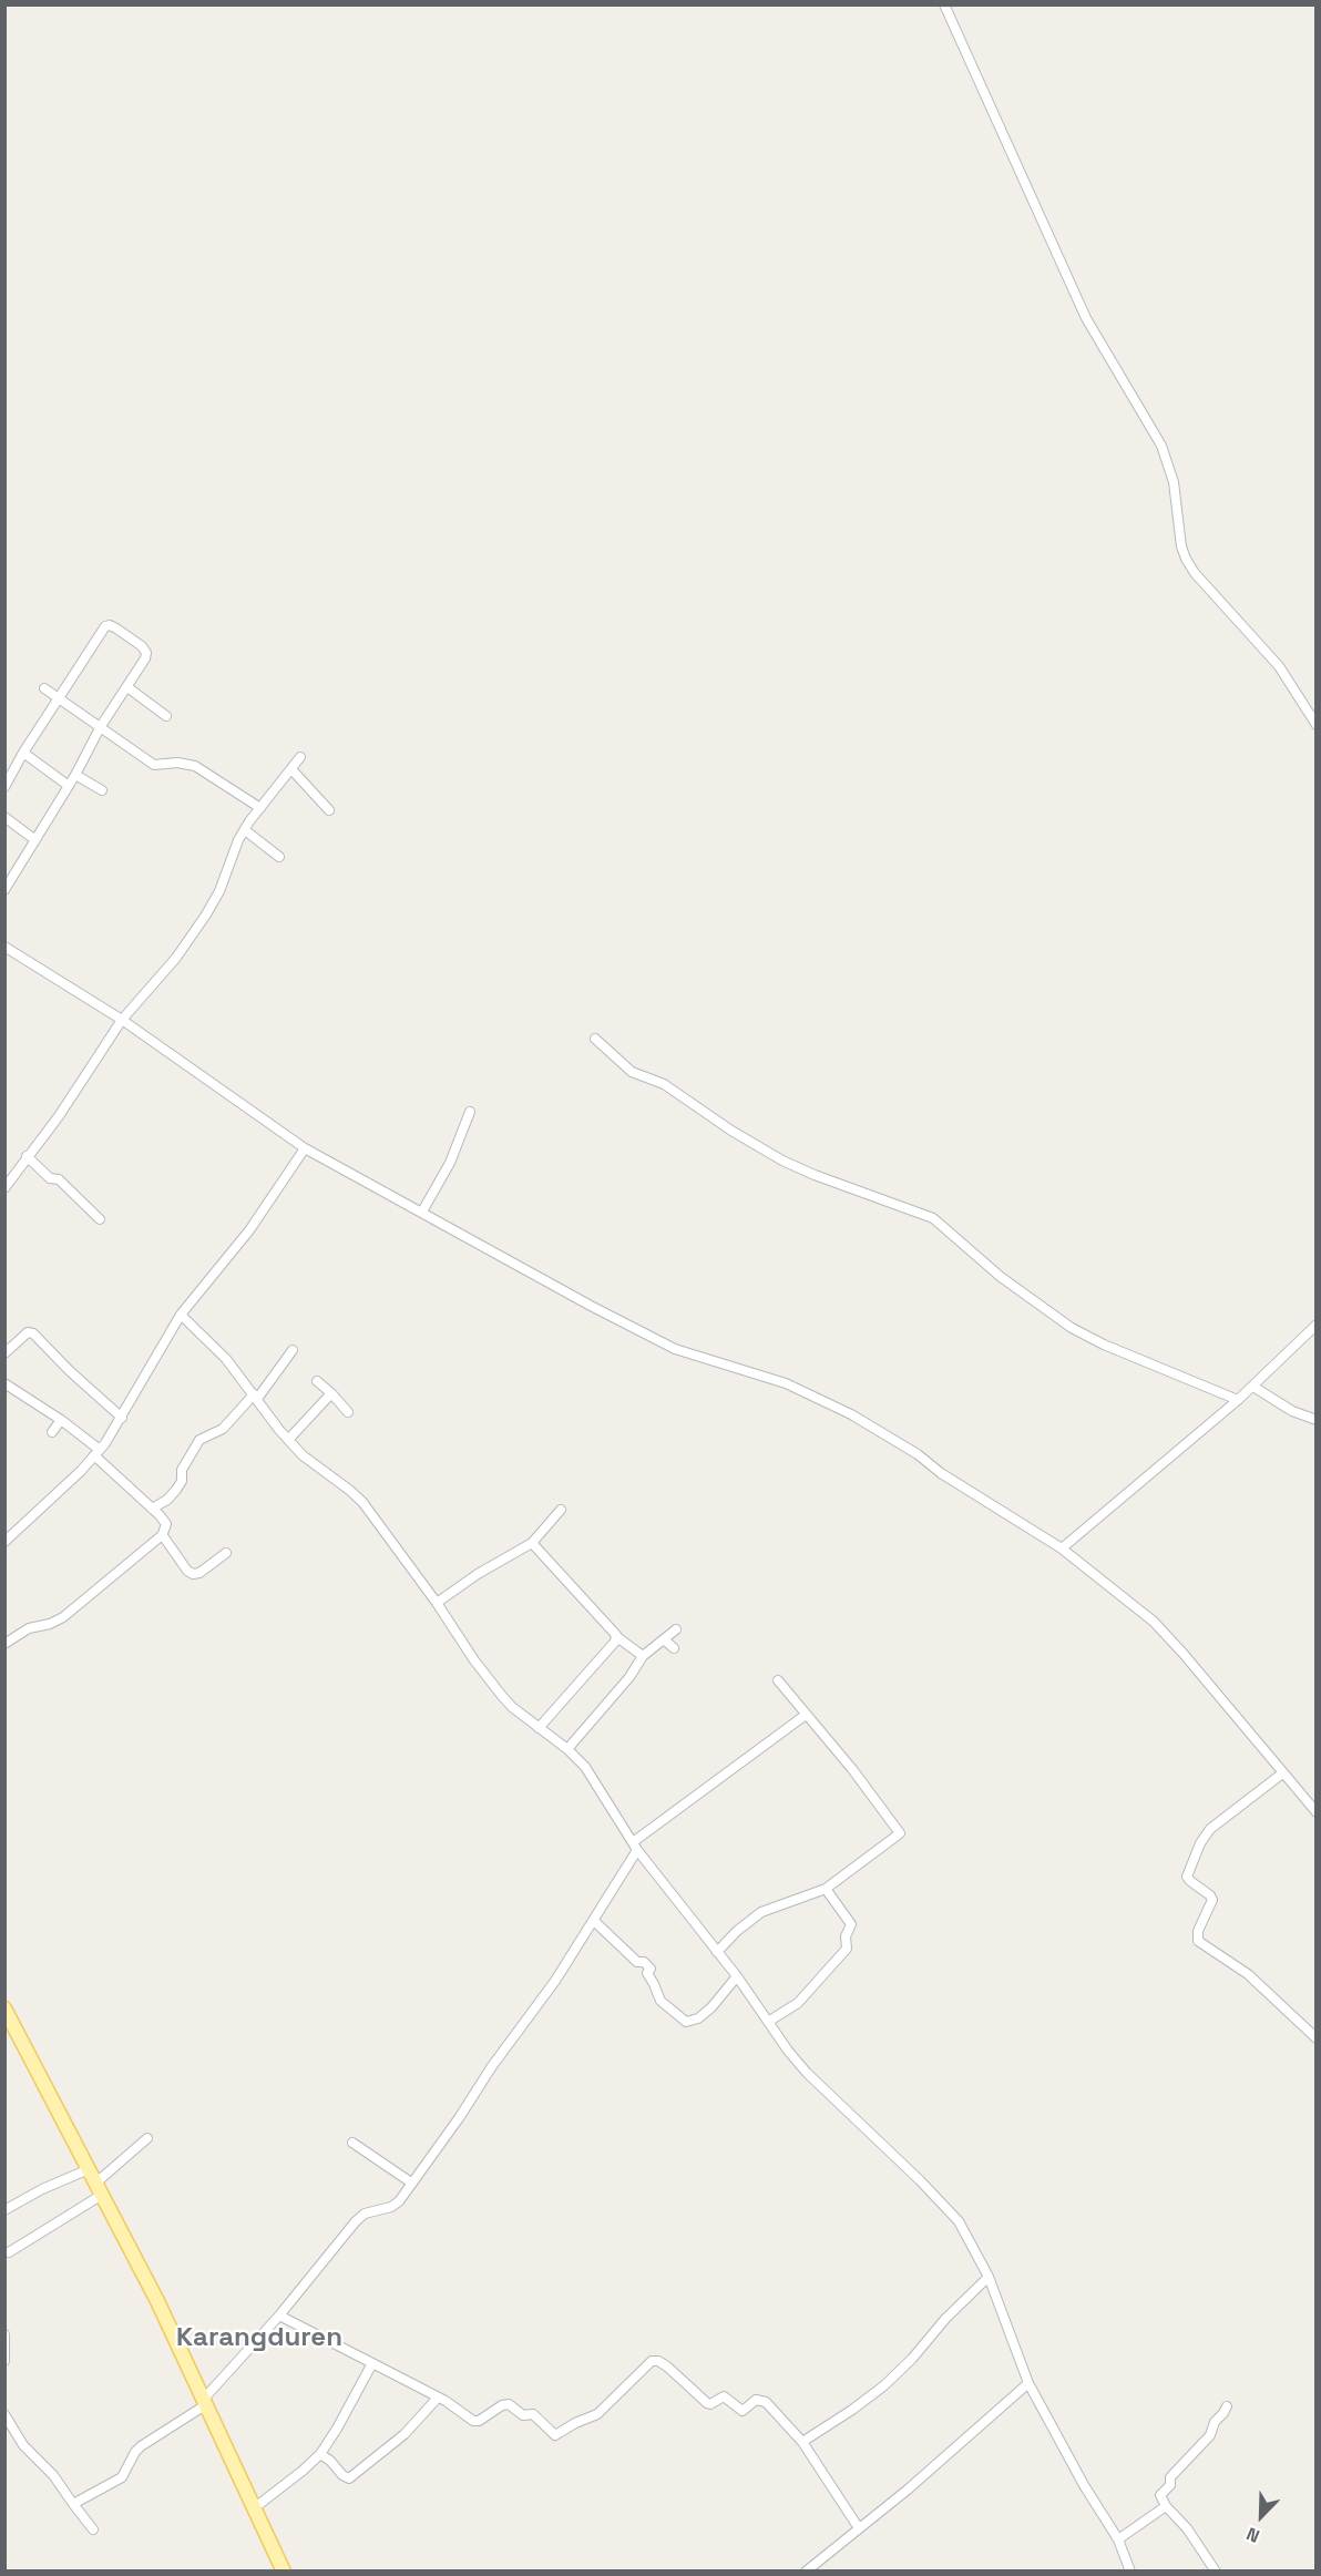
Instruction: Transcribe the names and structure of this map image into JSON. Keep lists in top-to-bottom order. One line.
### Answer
{"districts":["Karangduren"],"north":"bottom left"}
